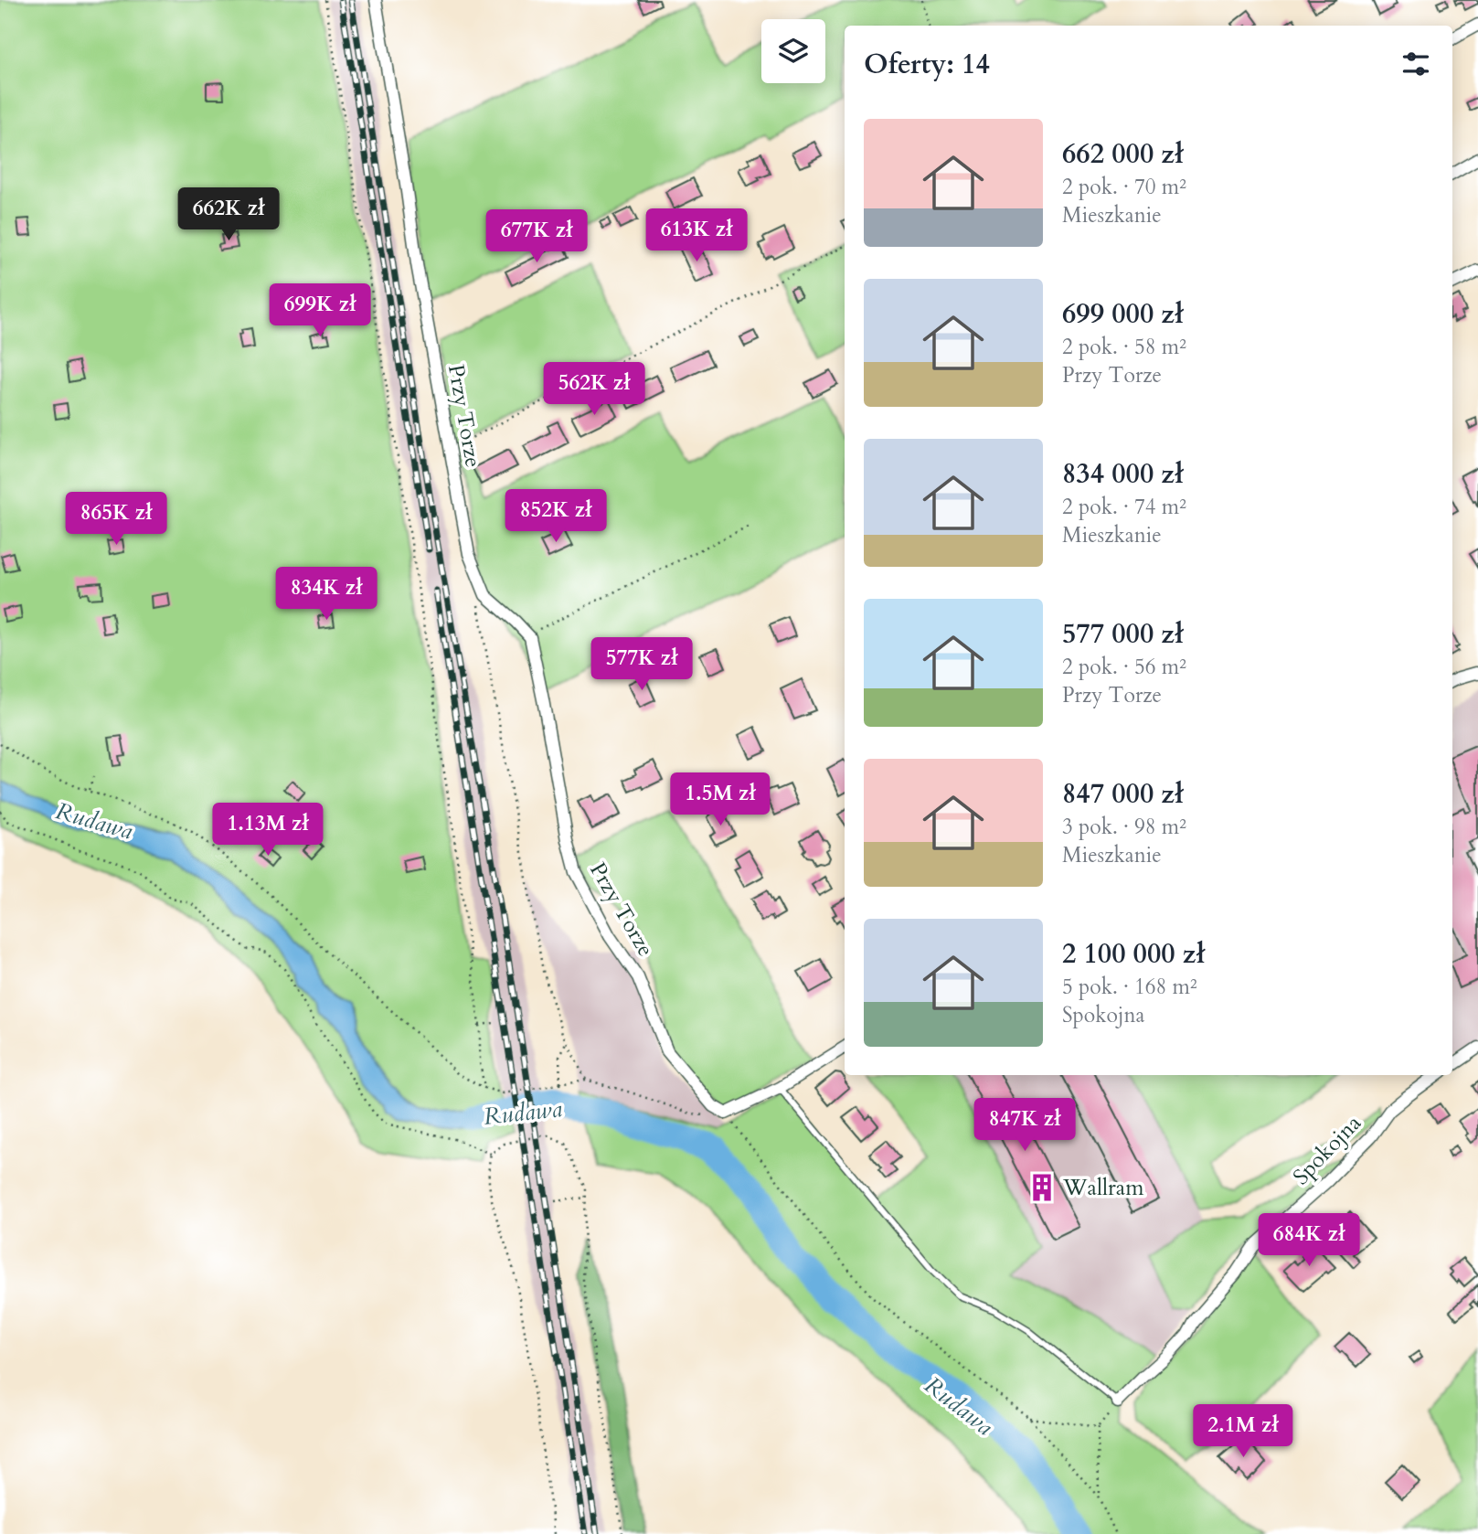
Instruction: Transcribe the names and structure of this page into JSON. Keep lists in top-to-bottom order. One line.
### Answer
{"streets":{"street":["Przy Torze","Spokojna"]},"water":["Rudawa"],"places":{"building":["Wallram"]},"page":{"heading":"Oferty: 14","list":[{"name":"662 000 zł","note":"2 pok. · 70 m² · Mieszkanie"},{"name":"699 000 zł","note":"2 pok. · 58 m² · Przy Torze"},{"name":"834 000 zł","note":"2 pok. · 74 m² · Mieszkanie"},{"name":"577 000 zł","note":"2 pok. · 56 m² · Przy Torze"},{"name":"847 000 zł","note":"3 pok. · 98 m² · Mieszkanie"},{"name":"2 100 000 zł","note":"5 pok. · 168 m² · Spokojna"}],"price":["662K zł","613K zł","677K zł","699K zł","562K zł","852K zł","865K zł","834K zł","577K zł","1.5M zł","1.13M zł","847K zł","684K zł","2.1M zł"]}}
